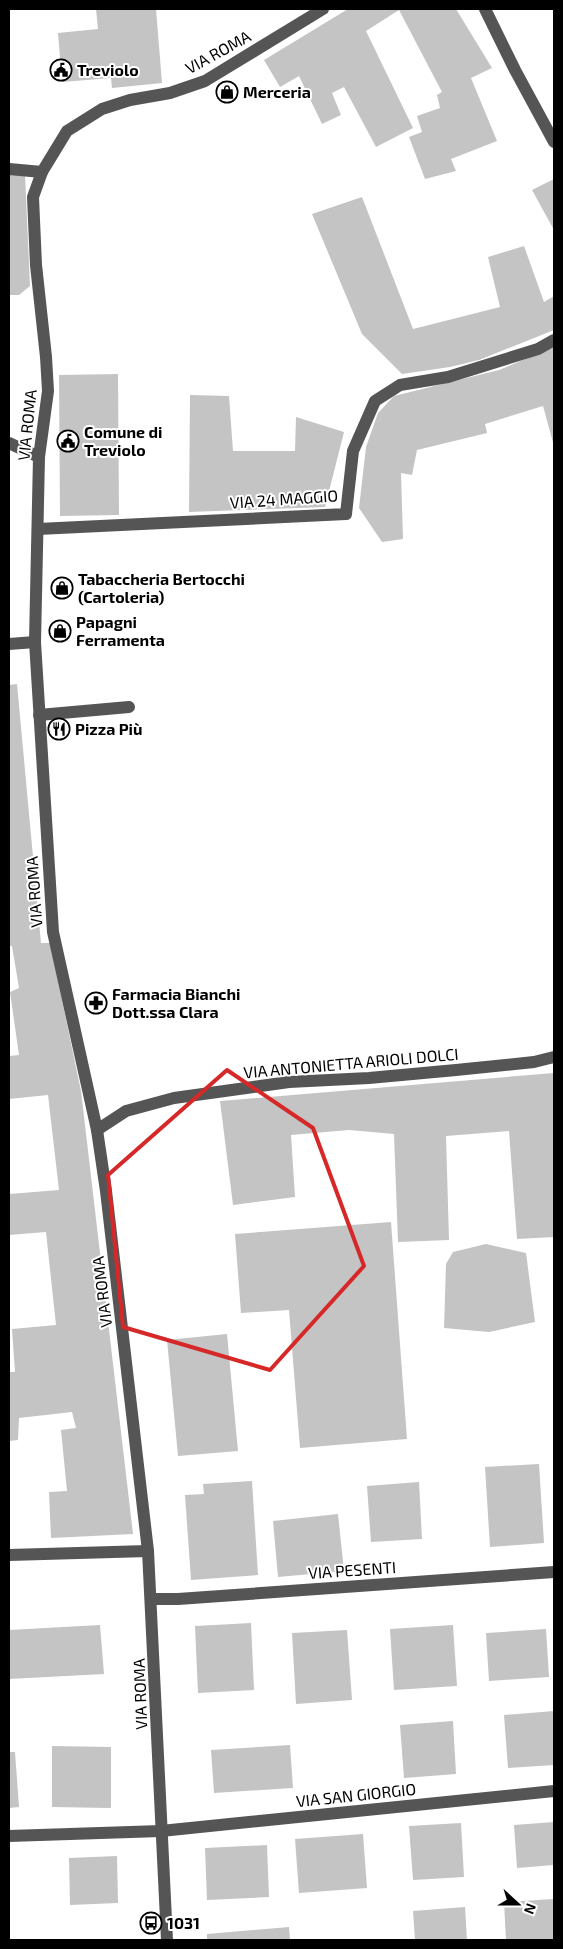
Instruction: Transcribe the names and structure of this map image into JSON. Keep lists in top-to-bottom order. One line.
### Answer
{"streets":{"street":["VIA ROMA","VIA 24 MAGGIO","VIA ANTONIETTA ARIOLI DOLCI","VIA PESENTI","VIA SAN GIORGIO"]},"crossings":[["VIA ROMA","VIA 24 MAGGIO"],["VIA ROMA","VIA ANTONIETTA ARIOLI DOLCI"],["VIA ROMA","VIA PESENTI"],["VIA ROMA","VIA SAN GIORGIO"]],"places":{"public building":["Treviolo","Comune di Treviolo"],"shop":["Merceria","Tabaccheria Bertocchi (Cartoleria)","Papagni Ferramenta"],"restaurant":["Pizza Più"],"pharmacy":["Farmacia Bianchi Dott.ssa Clara"],"bus stop":["1031"]},"north":"right"}
